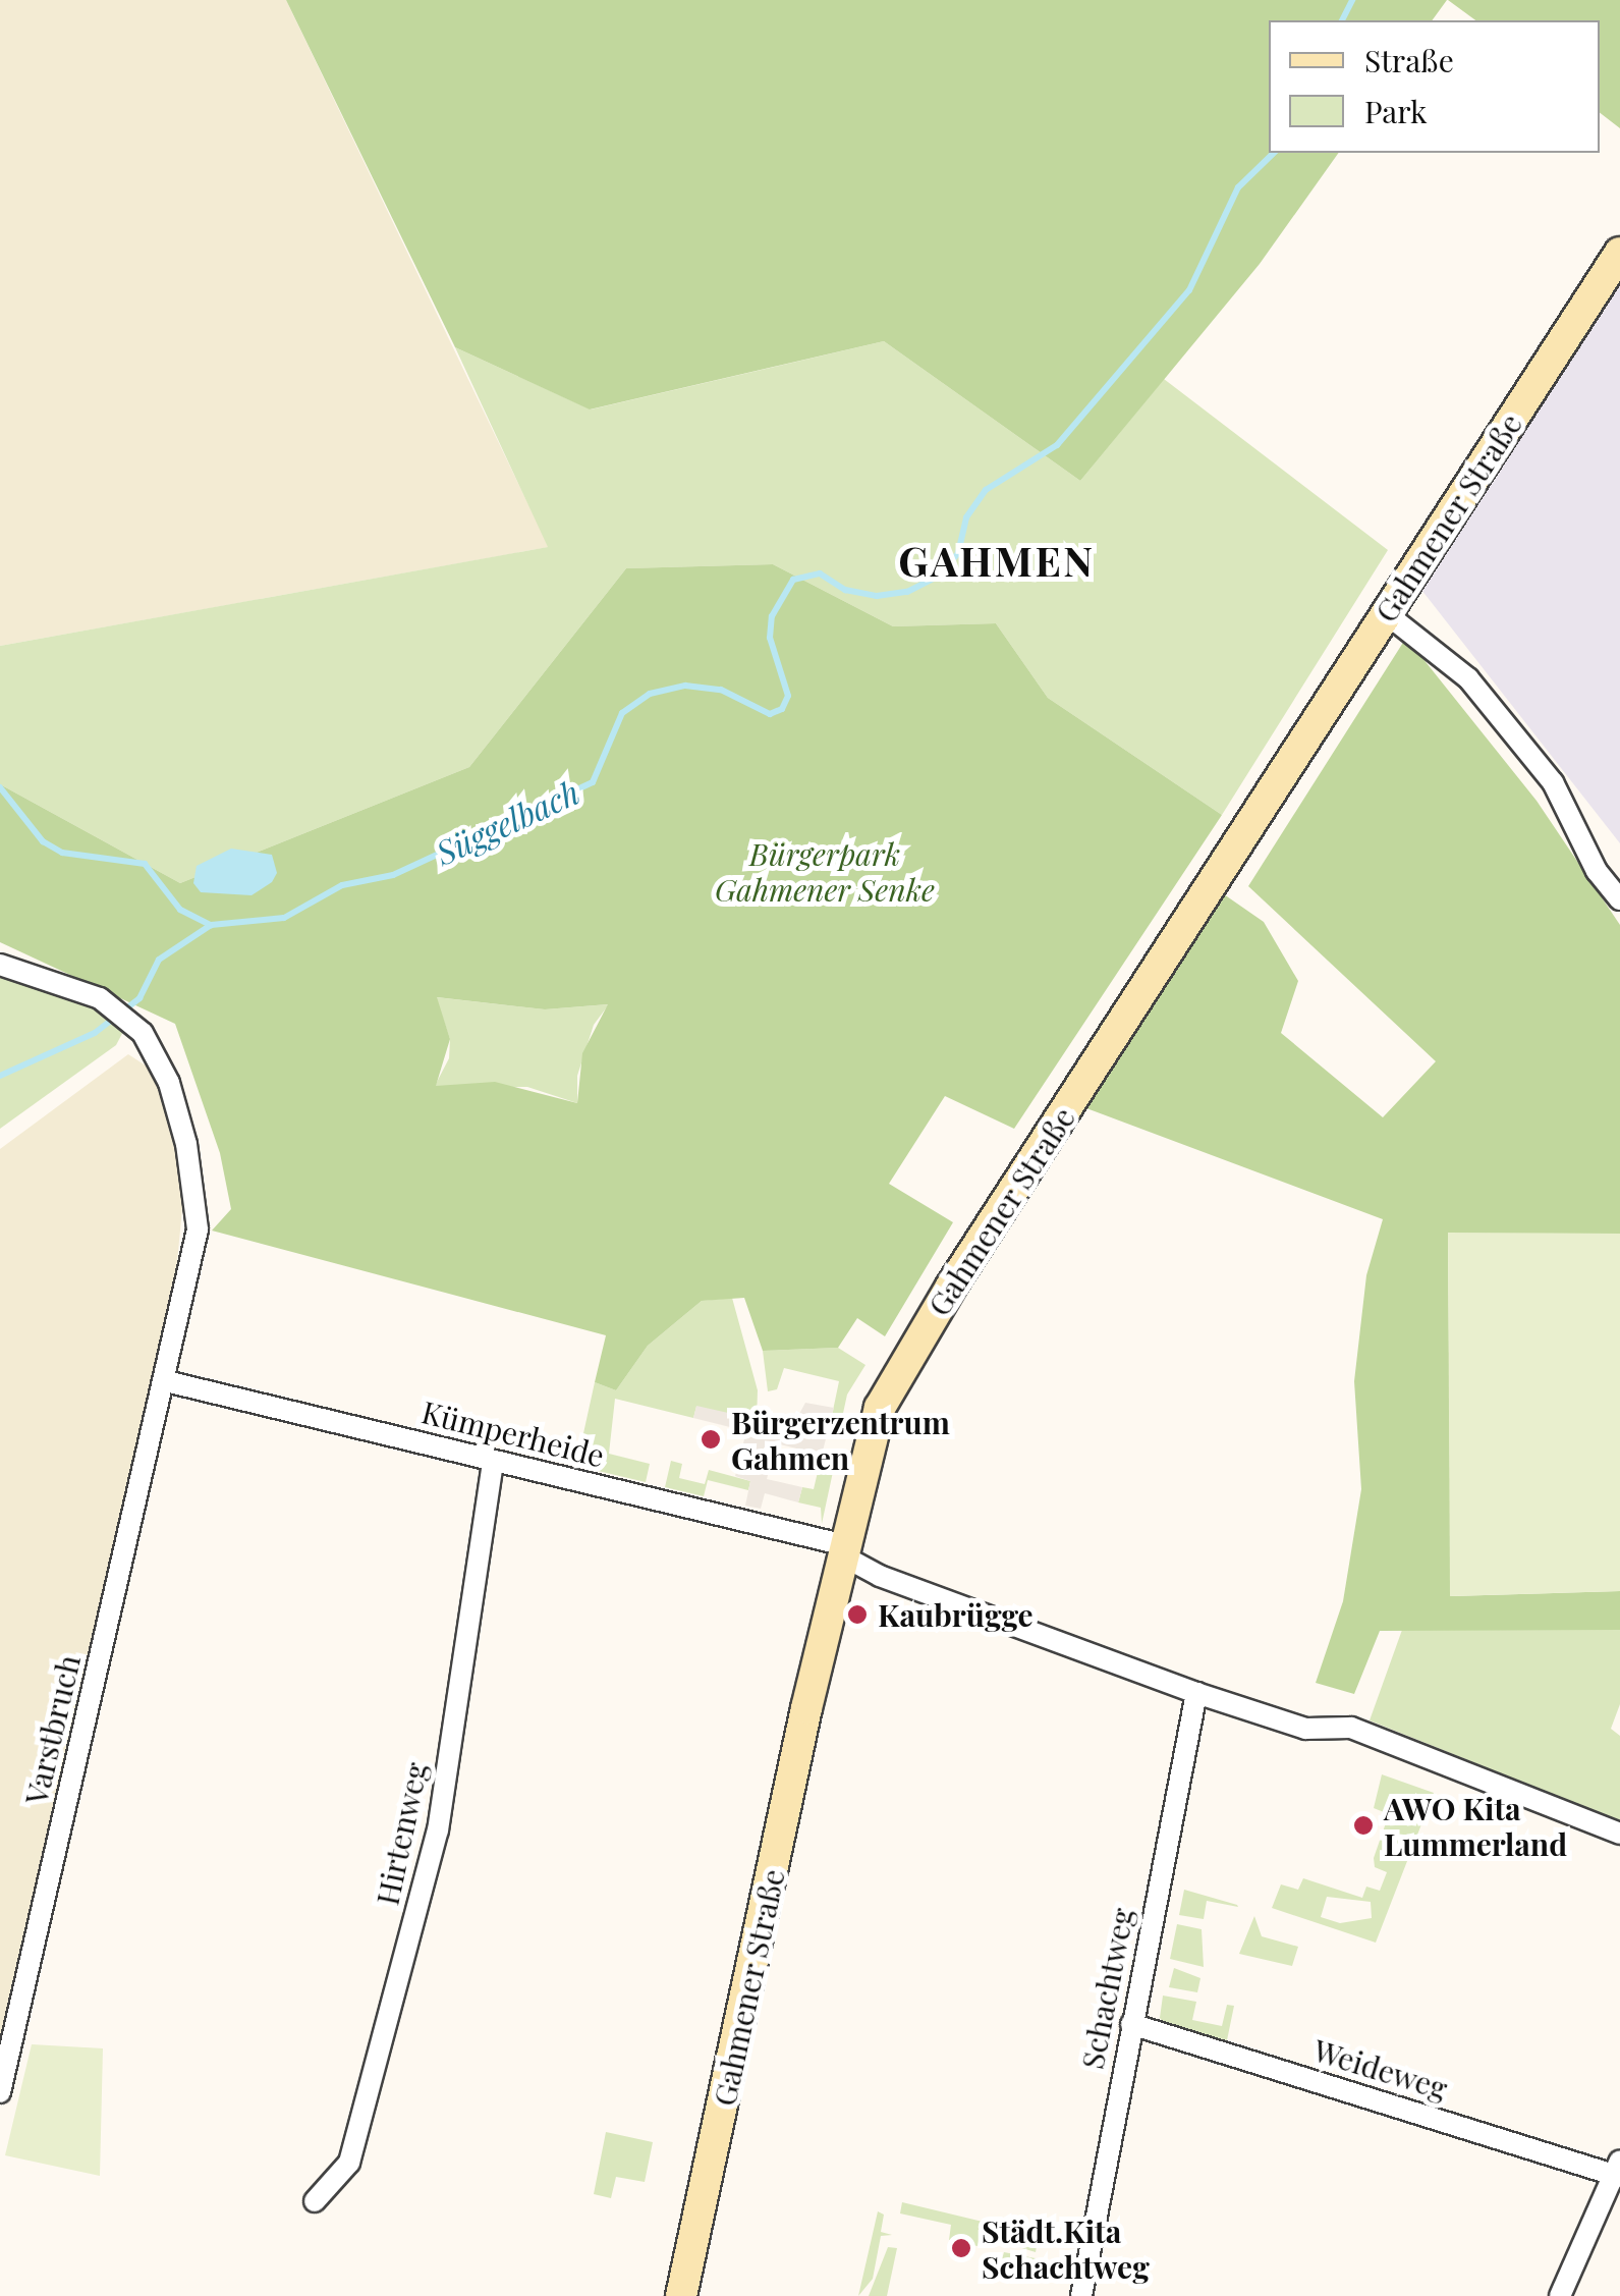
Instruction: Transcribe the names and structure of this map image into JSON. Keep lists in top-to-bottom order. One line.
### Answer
{"streets":{"main road":["Gahmener Straße"],"street":["Kümperheide","Varstbruch","Hirtenweg","Schachtweg","Weideweg"]},"crossings":[["Gahmener Straße","Kümperheide"],["Kümperheide","Varstbruch"],["Kümperheide","Hirtenweg"],["Schachtweg","Weideweg"]],"districts":["GAHMEN"],"water":["Süggelbach"],"parks":["Bürgerpark Gahmener Senke"],"places":["Bürgerzentrum Gahmen","Kaubrügge","AWO Kita Lummerland","Städt.Kita Schachtweg"],"legend":["Straße","Park"]}
